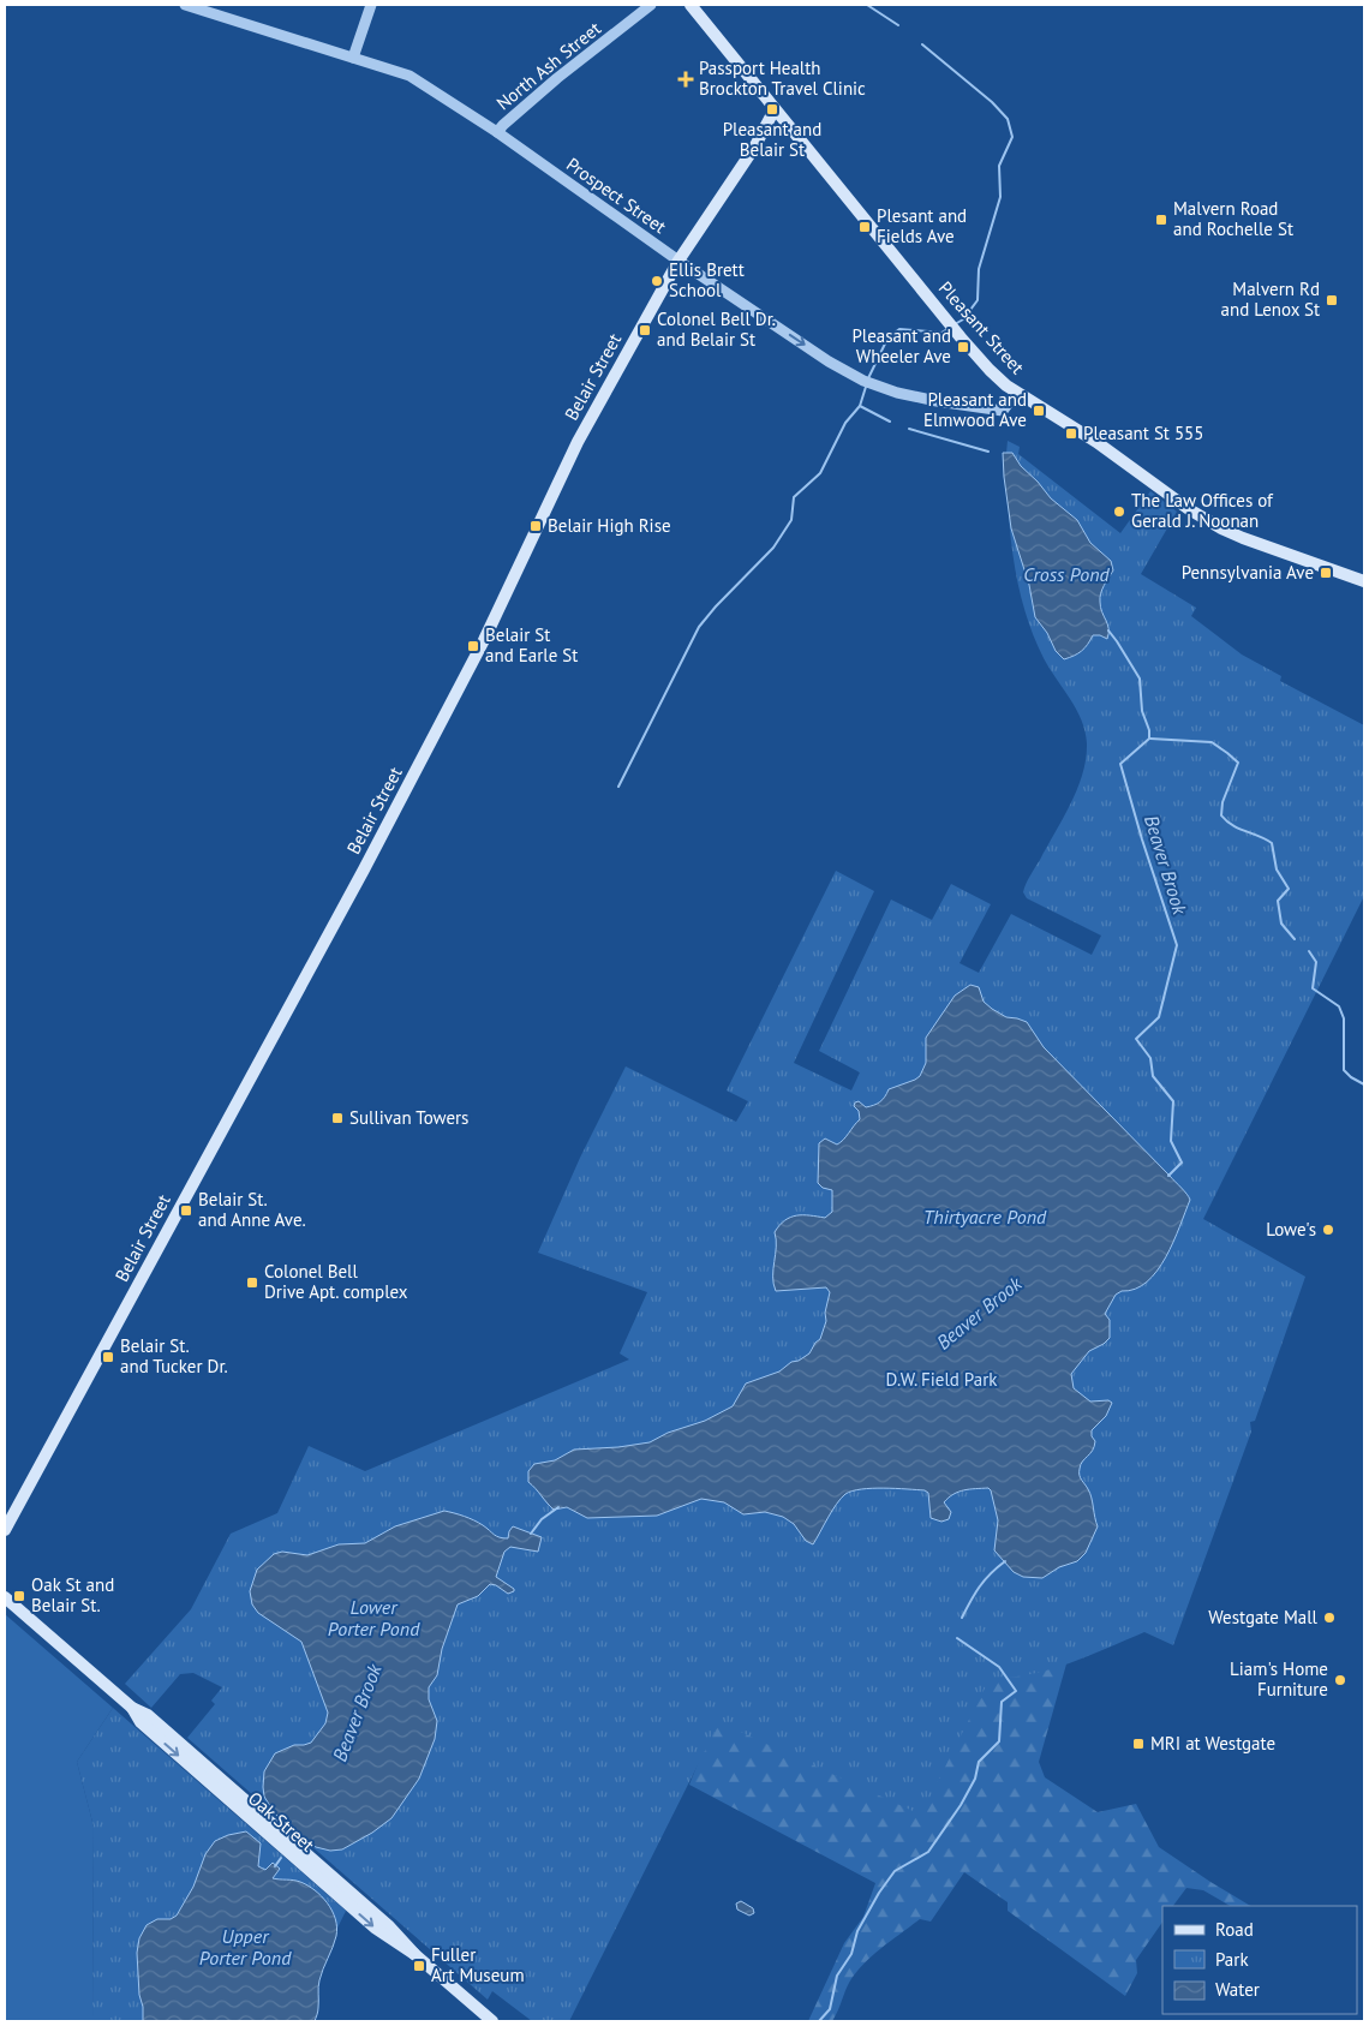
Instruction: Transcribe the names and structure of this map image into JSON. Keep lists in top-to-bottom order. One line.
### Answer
{"streets":{"main road":["Pleasant Street","Belair Street","Oak Street"],"street":["North Ash Street","Prospect Street"]},"crossings":[["North Ash Street","Prospect Street"],["Prospect Street","Pleasant Street"],["Prospect Street","Belair Street"],["Pleasant Street","Belair Street"]],"one_way":["Prospect Street"],"water":["Cross Pond","Beaver Brook","Thirtyacre Pond","Lower Porter Pond","Upper Porter Pond"],"parks":["D.W. Field Park"],"places":{"health":["Passport Health Brockton Travel Clinic"],"transit":["Pleasant and Belair St","Malvern Road and Rochelle St","Plesant and Fields Ave","Malvern Rd and Lenox St","Colonel Bell Dr. and Belair St","Pleasant and Wheeler Ave","Pleasant and Elmwood Ave","Pleasant St 555","Belair High Rise","Pennsylvania Ave","Belair St and Earle St","Sullivan Towers","Belair St. and Anne Ave.","Colonel Bell Drive Apt. complex","Belair St. and Tucker Dr.","Oak St and Belair St.","MRI at Westgate","Fuller Art Museum"],"other":["Ellis Brett School","The Law Offices of Gerald J. Noonan","Lowe's","Westgate Mall","Liam's Home Furniture"]},"legend":["Road","Park","Water"]}
